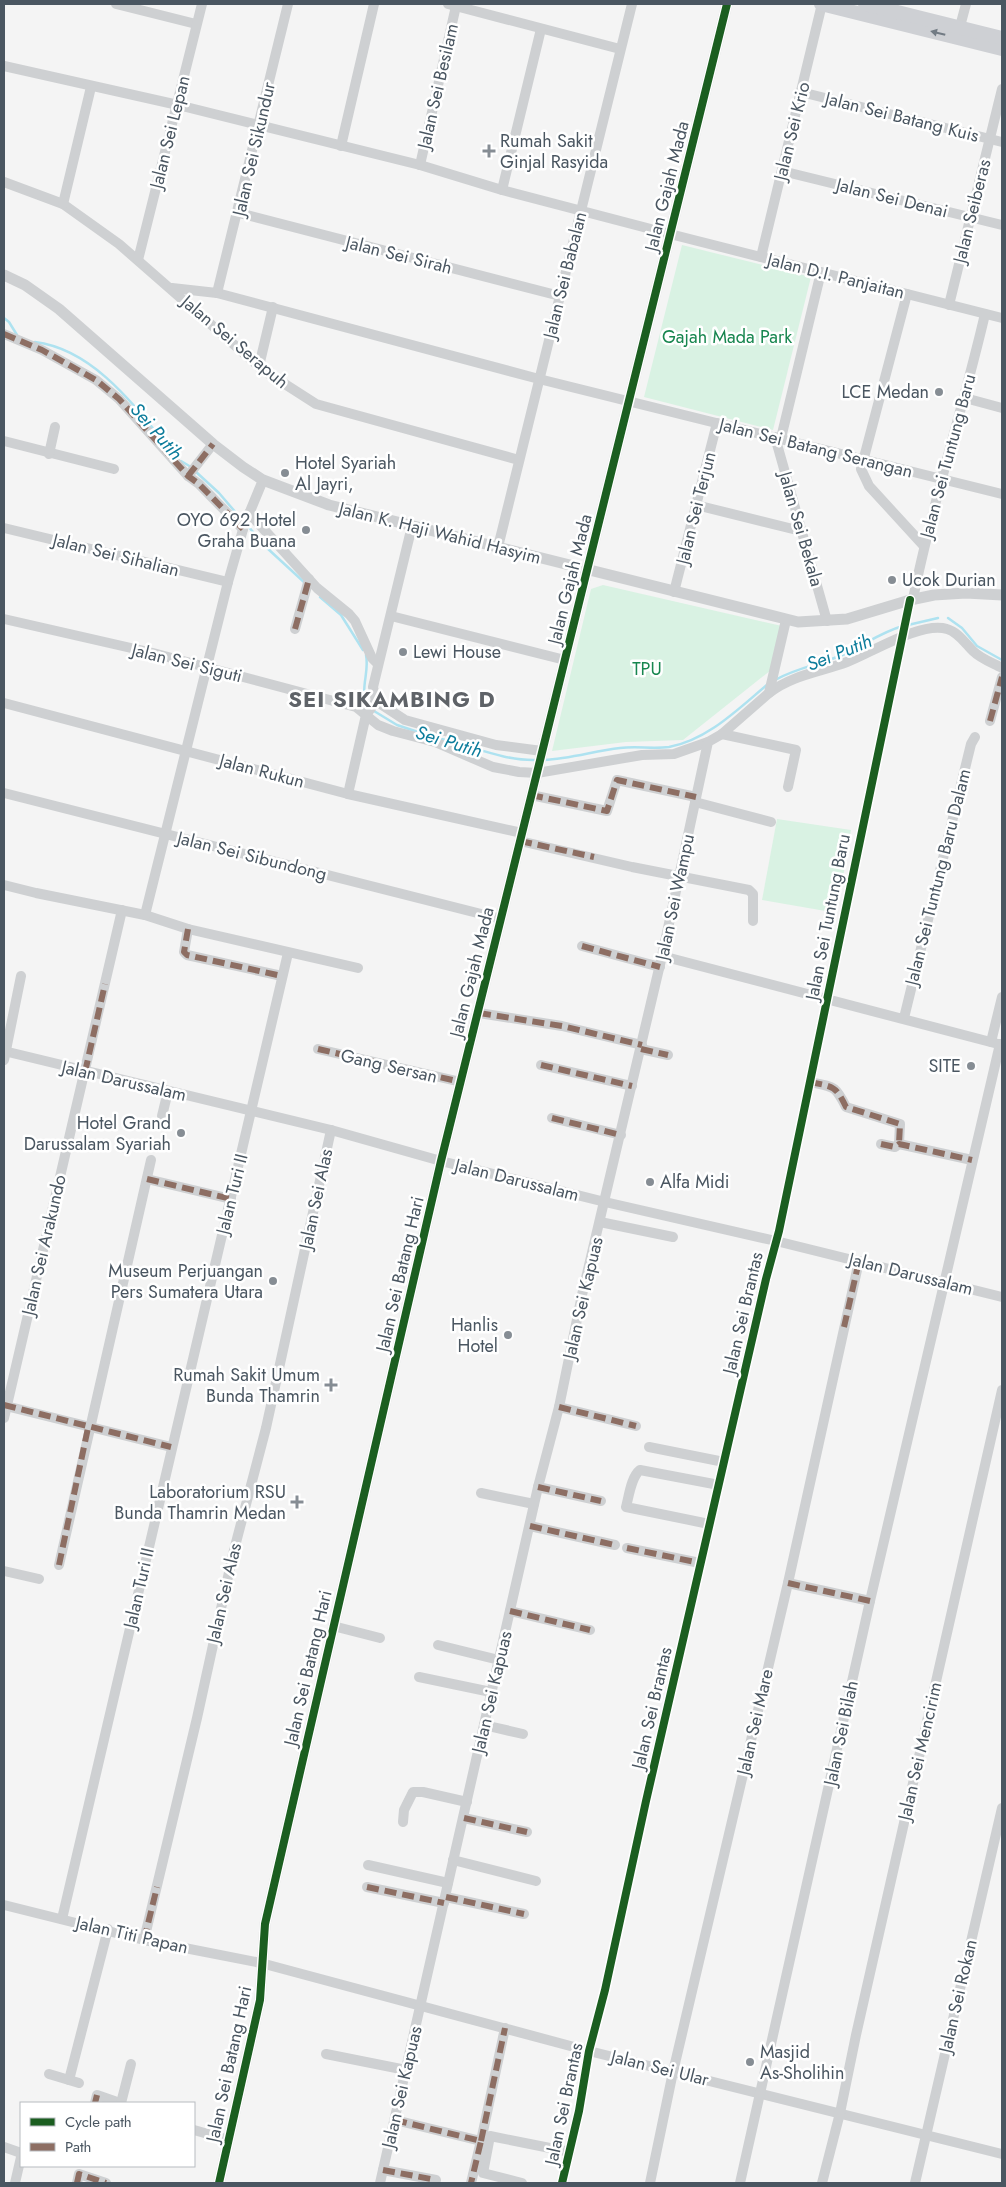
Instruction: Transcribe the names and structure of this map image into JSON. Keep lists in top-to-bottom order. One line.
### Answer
{"streets":{"street":["Jalan Sei Besilam","Jalan Sei Batang Kuis","Jalan Sei Krio","Jalan Sei Lepan","Jalan Sei Sikundur","Jalan Gajah Mada","Jalan Sei Denai","Jalan Seiberas","Jalan Sei Sirah","Jalan Sei Babalan","Jalan D.I. Panjaitan","Jalan Sei Serapuh","Jalan Sei Batang Serangan","Jalan Sei Tuntung Baru","Jalan Sei Terjun","Jalan Sei Bekala","Jalan K. Haji Wahid Hasyim","Jalan Sei Sihalian","Jalan Sei Siguti","Jalan Rukun","Jalan Sei Sibundong","Jalan Sei Tuntung Baru Dalam","Jalan Sei Wampu","Gang Sersan","Jalan Darussalam","Jalan Turi II","Jalan Sei Alas","Jalan Sei Arakundo","Jalan Sei Batang Hari","Jalan Sei Kapuas","Jalan Sei Brantas","Jalan Sei Mare","Jalan Sei Bilah","Jalan Sei Mencirim","Jalan Titi Papan","Jalan Sei Rokan","Jalan Sei Ular"]},"crossings":[["Jalan Sei Besilam","Jalan D.I. Panjaitan"],["Jalan Sei Batang Kuis","Jalan Sei Krio"],["Jalan Sei Batang Kuis","Jalan Seiberas"],["Jalan Sei Krio","Jalan Sei Denai"],["Jalan Sei Krio","Jalan D.I. Panjaitan"],["Jalan Sei Lepan","Jalan D.I. Panjaitan"],["Jalan Sei Lepan","Jalan Sei Serapuh"],["Jalan Sei Sikundur","Jalan Sei Sirah"],["Jalan Sei Sikundur","Jalan D.I. Panjaitan"],["Jalan Sei Sikundur","Jalan Sei Batang Serangan"],["Jalan Gajah Mada","Jalan D.I. Panjaitan"],["Jalan Gajah Mada","Jalan Sei Batang Serangan"],["Jalan Gajah Mada","Jalan K. Haji Wahid Hasyim"],["Jalan Gajah Mada","Jalan Rukun"],["Jalan Gajah Mada","Jalan Sei Sibundong"],["Jalan Gajah Mada","Gang Sersan"],["Jalan Gajah Mada","Jalan Darussalam"],["Jalan Gajah Mada","Jalan Sei Batang Hari"],["Jalan Sei Denai","Jalan Seiberas"],["Jalan Seiberas","Jalan D.I. Panjaitan"],["Jalan Sei Sirah","Jalan Sei Babalan"],["Jalan Sei Babalan","Jalan D.I. Panjaitan"],["Jalan Sei Babalan","Jalan Sei Serapuh"],["Jalan Sei Babalan","Jalan Sei Batang Serangan"],["Jalan Sei Babalan","Jalan K. Haji Wahid Hasyim"],["Jalan D.I. Panjaitan","Jalan Sei Tuntung Baru"],["Jalan D.I. Panjaitan","Jalan Sei Bekala"],["Jalan Sei Serapuh","Jalan Sei Batang Serangan"],["Jalan Sei Batang Serangan","Jalan Sei Tuntung Baru"],["Jalan Sei Batang Serangan","Jalan Sei Terjun"],["Jalan Sei Batang Serangan","Jalan Sei Bekala"],["Jalan Sei Tuntung Baru","Jalan K. Haji Wahid Hasyim"],["Jalan Sei Tuntung Baru","Jalan Darussalam"],["Jalan Sei Tuntung Baru","Jalan Sei Brantas"],["Jalan Sei Terjun","Jalan K. Haji Wahid Hasyim"],["Jalan Sei Bekala","Jalan K. Haji Wahid Hasyim"],["Jalan Rukun","Jalan Sei Wampu"],["Jalan Sei Wampu","Jalan Darussalam"],["Jalan Sei Wampu","Jalan Sei Kapuas"],["Jalan Darussalam","Jalan Turi II"],["Jalan Darussalam","Jalan Sei Alas"],["Jalan Darussalam","Jalan Sei Arakundo"],["Jalan Darussalam","Jalan Sei Batang Hari"],["Jalan Darussalam","Jalan Sei Kapuas"],["Jalan Darussalam","Jalan Sei Brantas"],["Jalan Darussalam","Jalan Sei Mare"],["Jalan Darussalam","Jalan Sei Bilah"],["Jalan Turi II","Jalan Titi Papan"],["Jalan Sei Alas","Jalan Titi Papan"],["Jalan Sei Batang Hari","Jalan Titi Papan"],["Jalan Sei Batang Hari","Jalan Sei Ular"],["Jalan Sei Kapuas","Jalan Sei Ular"],["Jalan Sei Brantas","Jalan Sei Ular"],["Jalan Sei Mare","Jalan Sei Ular"],["Jalan Sei Bilah","Jalan Sei Ular"],["Jalan Sei Mencirim","Jalan Sei Ular"],["Jalan Titi Papan","Jalan Sei Ular"],["Jalan Sei Rokan","Jalan Sei Ular"]],"districts":["SEI SIKAMBING D"],"water":["Sei Putih"],"parks":["Gajah Mada Park","TPU"],"places":{"health":["Rumah Sakit Ginjal Rasyida","Rumah Sakit Umum Bunda Thamrin","Laboratorium RSU Bunda Thamrin Medan"],"other":["LCE Medan","Hotel Syariah Al Jayri,","OYO 692 Hotel Graha Buana","Ucok Durian","Lewi House","SITE","Hotel Grand Darussalam Syariah","Alfa Midi","Museum Perjuangan Pers Sumatera Utara","Hanlis Hotel","Masjid As-Sholihin"]},"legend":["Cycle path","Path"]}
